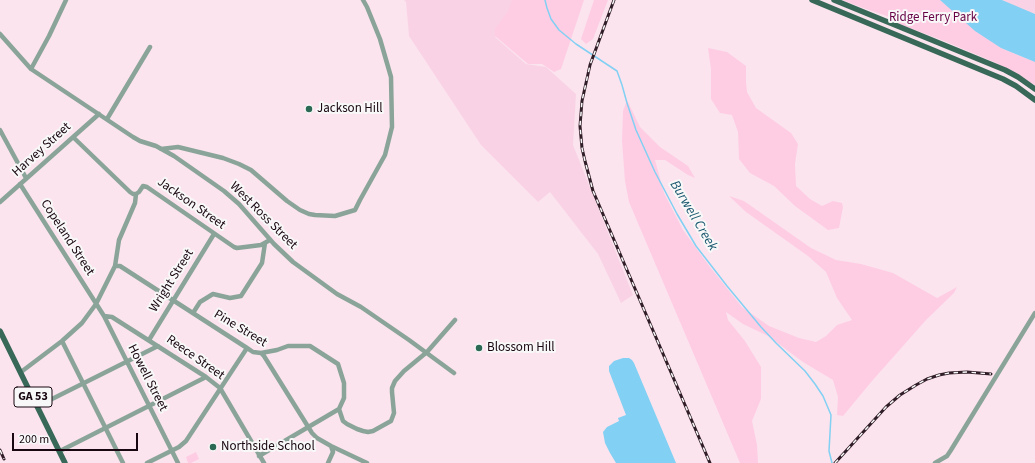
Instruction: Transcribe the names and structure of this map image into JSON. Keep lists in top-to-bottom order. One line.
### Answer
{"streets":{"main road":["GA 53"],"street":["Harvey Street","Jackson Street","West Ross Street","Copeland Street","Wright Street","Pine Street","Reece Street","Howell Street"]},"crossings":[["Harvey Street","Jackson Street"],["Harvey Street","West Ross Street"],["Harvey Street","Copeland Street"],["Jackson Street","West Ross Street"],["Jackson Street","Wright Street"],["Copeland Street","Howell Street"],["Wright Street","Pine Street"],["Wright Street","Reece Street"],["Reece Street","Howell Street"]],"water":["Burwell Creek"],"parks":["Ridge Ferry Park"],"places":["Jackson Hill","Blossom Hill","Northside School"],"scale_bar":"200 m"}
